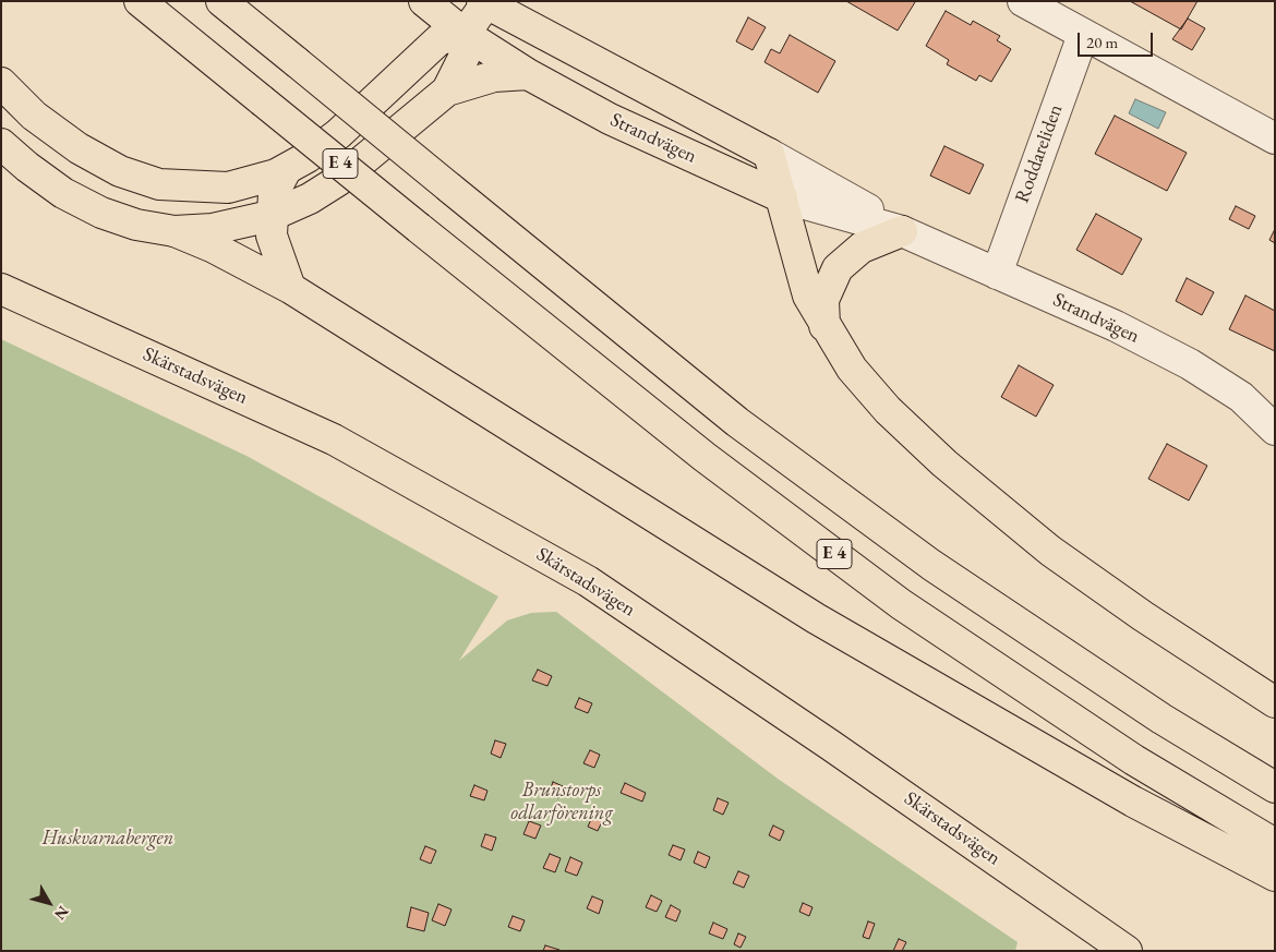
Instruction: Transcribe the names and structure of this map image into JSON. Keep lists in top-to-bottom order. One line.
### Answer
{"streets":{"main road":["Strandvägen","E 4","Skärstadsvägen"],"street":["Roddareliden"]},"crossings":[["Strandvägen","Roddareliden"]],"parks":["Brunstorps odlarförening","Huskvarnabergen"],"scale_bar":"20 m","north":"bottom right"}
